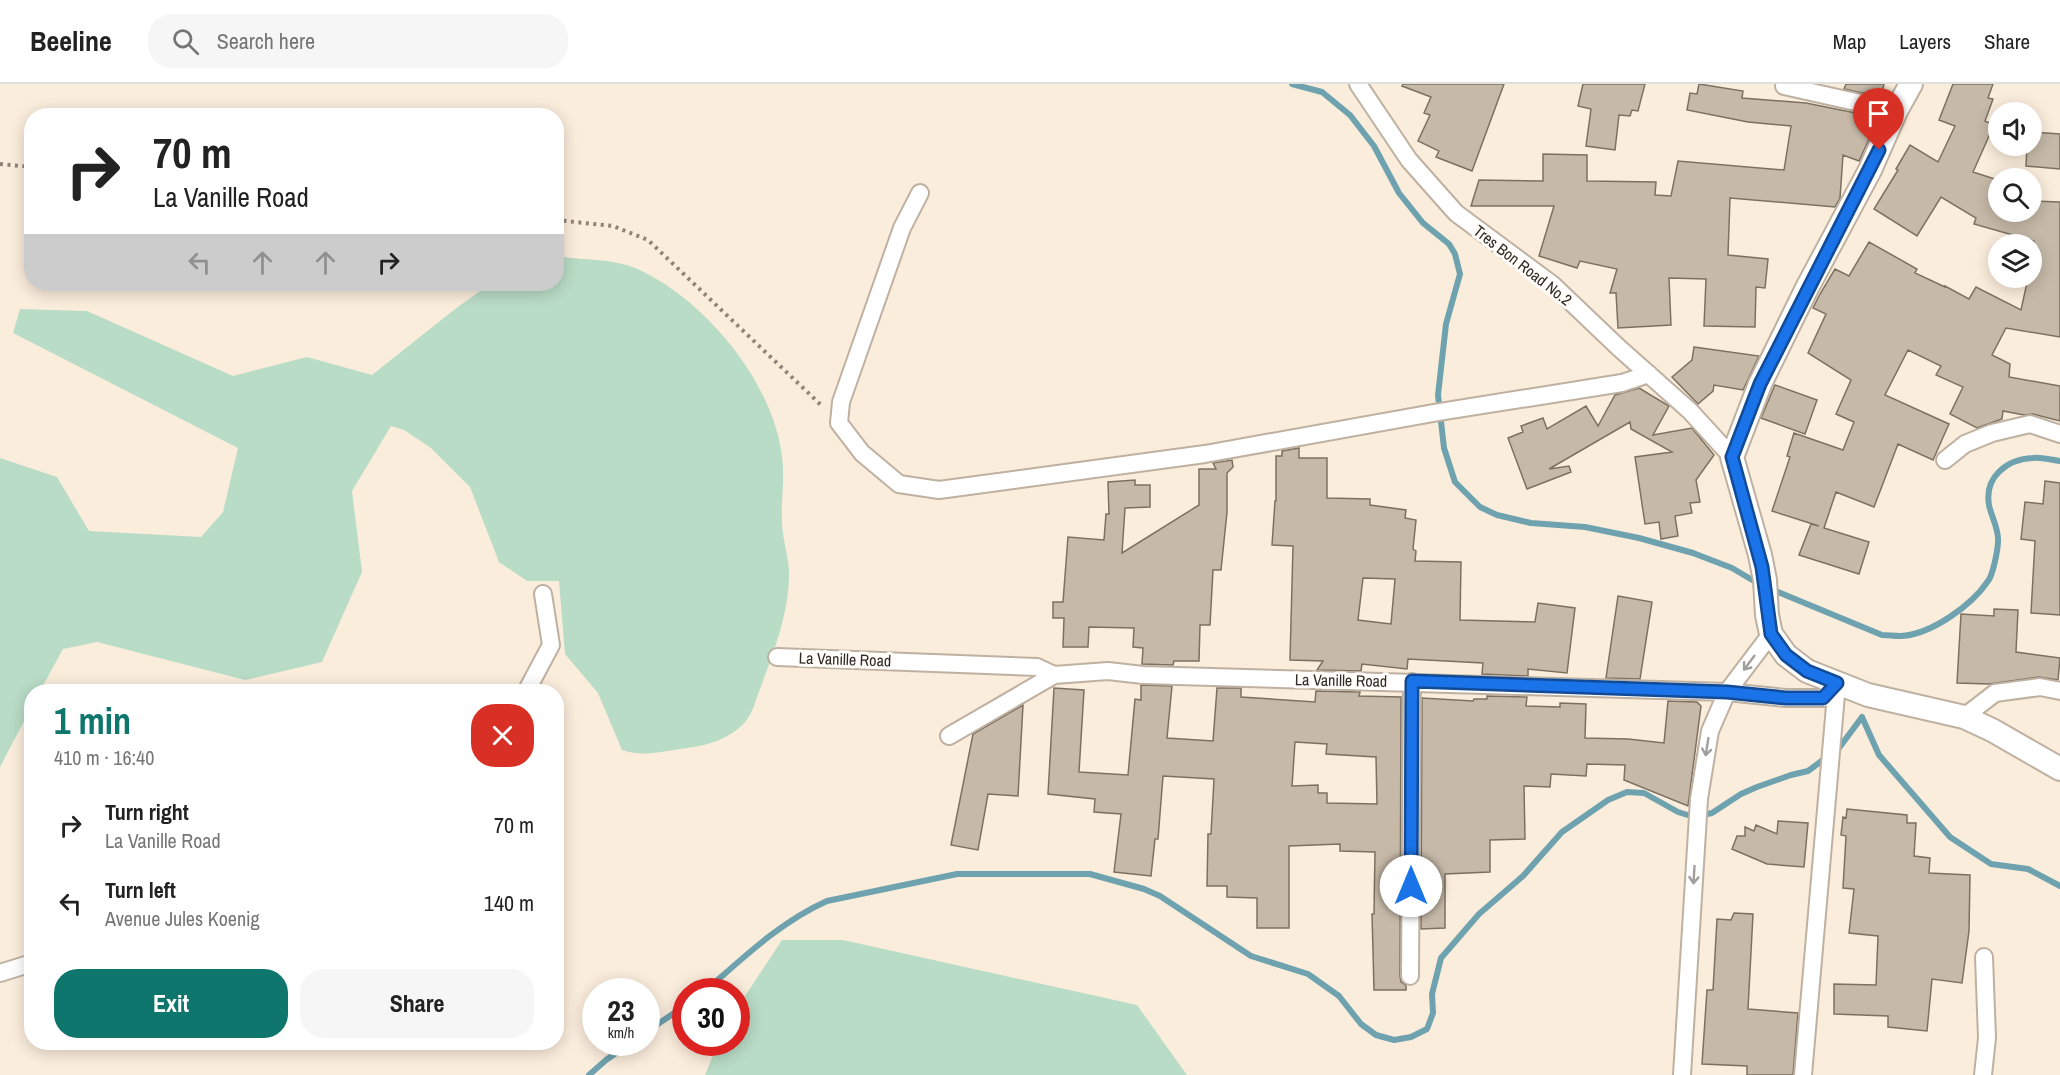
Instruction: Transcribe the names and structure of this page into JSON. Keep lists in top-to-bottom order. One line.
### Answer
{"streets":{"street":["Tres Bon Road No.2","La Vanille Road"]},"page":{"header":"Beeline","search":"Search here","nav":["Map","Layers","Share"],"turn":["70 m","La Vanille Road"],"heading":["1 min","410 m · 16:40"],"list":[{"name":"Turn right","note":"La Vanille Road","value":"70 m"},{"name":"Turn left","note":"Avenue Jules Koenig","value":"140 m"}],"buttons":["Exit","Share"],"speed":"23 km/h","limit":"30"}}
